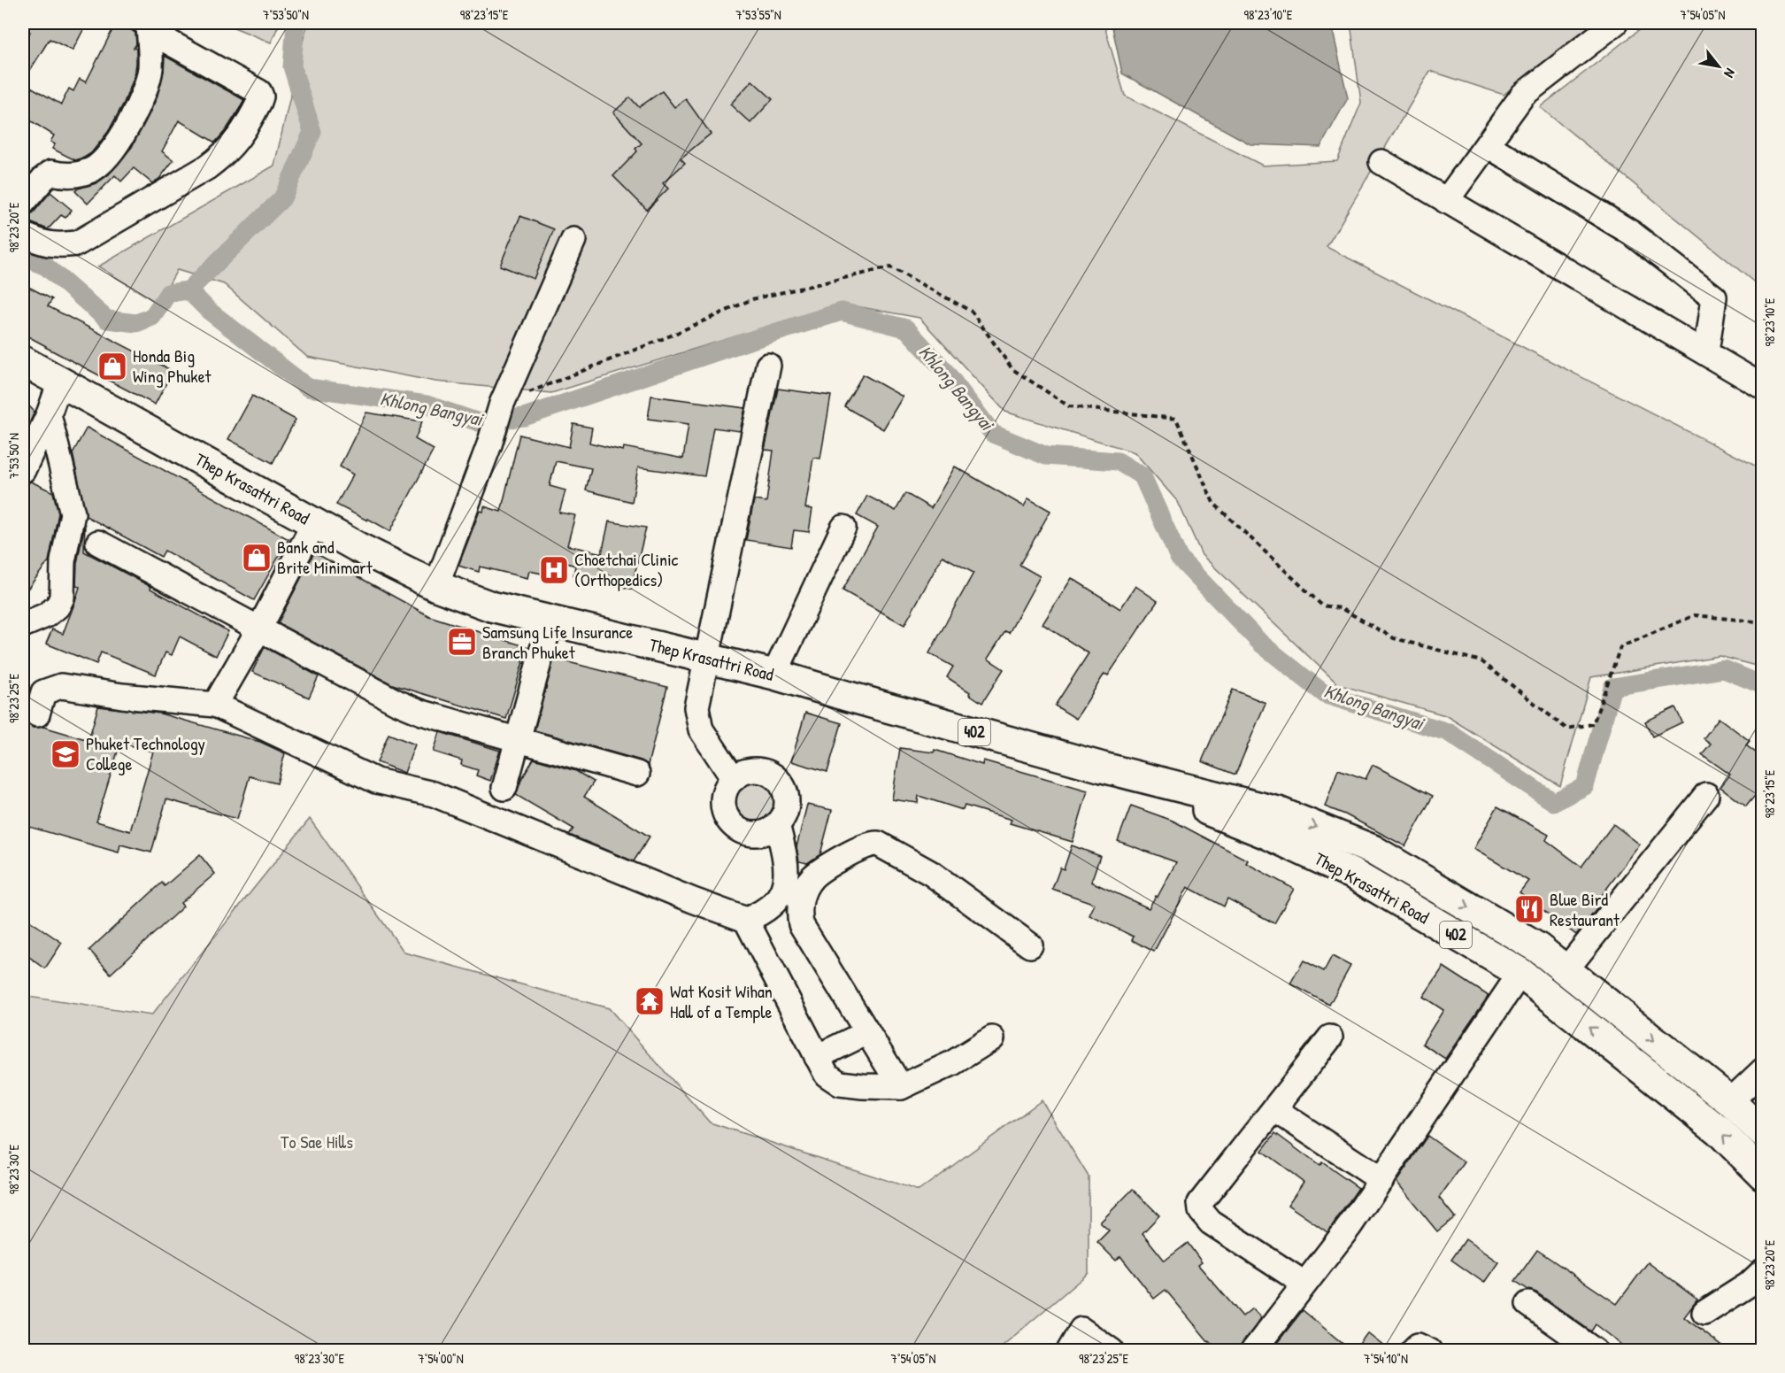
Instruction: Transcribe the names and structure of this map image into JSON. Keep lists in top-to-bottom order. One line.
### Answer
{"streets":{"main road":["Thep Krasattri Road","402"]},"water":["Khlong Bangyai"],"parks":["To Sae Hills"],"places":{"shop":["Honda Big Wing Phuket","Bank and Brite Minimart"],"hospital":["Choetchai Clinic (Orthopedics)"],"office":["Samsung Life Insurance Branch Phuket"],"school or university":["Phuket Technology College"],"restaurant":["Blue Bird Restaurant"],"temple":["Wat Kosit Wihan Hall of a Temple"]},"north":"bottom right","coordinates":["7°53'50\"N","98°23'15\"E","7°53'55\"N","98°23'10\"E","7°54'05\"N","98°23'20\"E","98°23'25\"E","98°23'30\"E","7°54'00\"N","7°54'10\"N"]}
